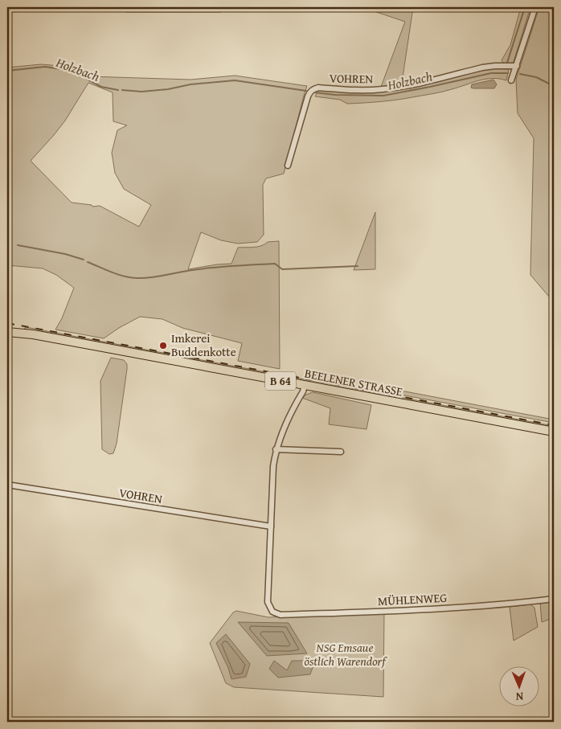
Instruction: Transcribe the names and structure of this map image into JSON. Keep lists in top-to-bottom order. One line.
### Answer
{"streets":{"main road":["B 64","BEELENER STRASSE"],"street":["VOHREN","MÜHLENWEG"]},"crossings":[["VOHREN","MÜHLENWEG"]],"water":["Holzbach"],"parks":["NSG Emsaue östlich Warendorf"],"places":["Imkerei Buddenkotte"],"north":"bottom"}
